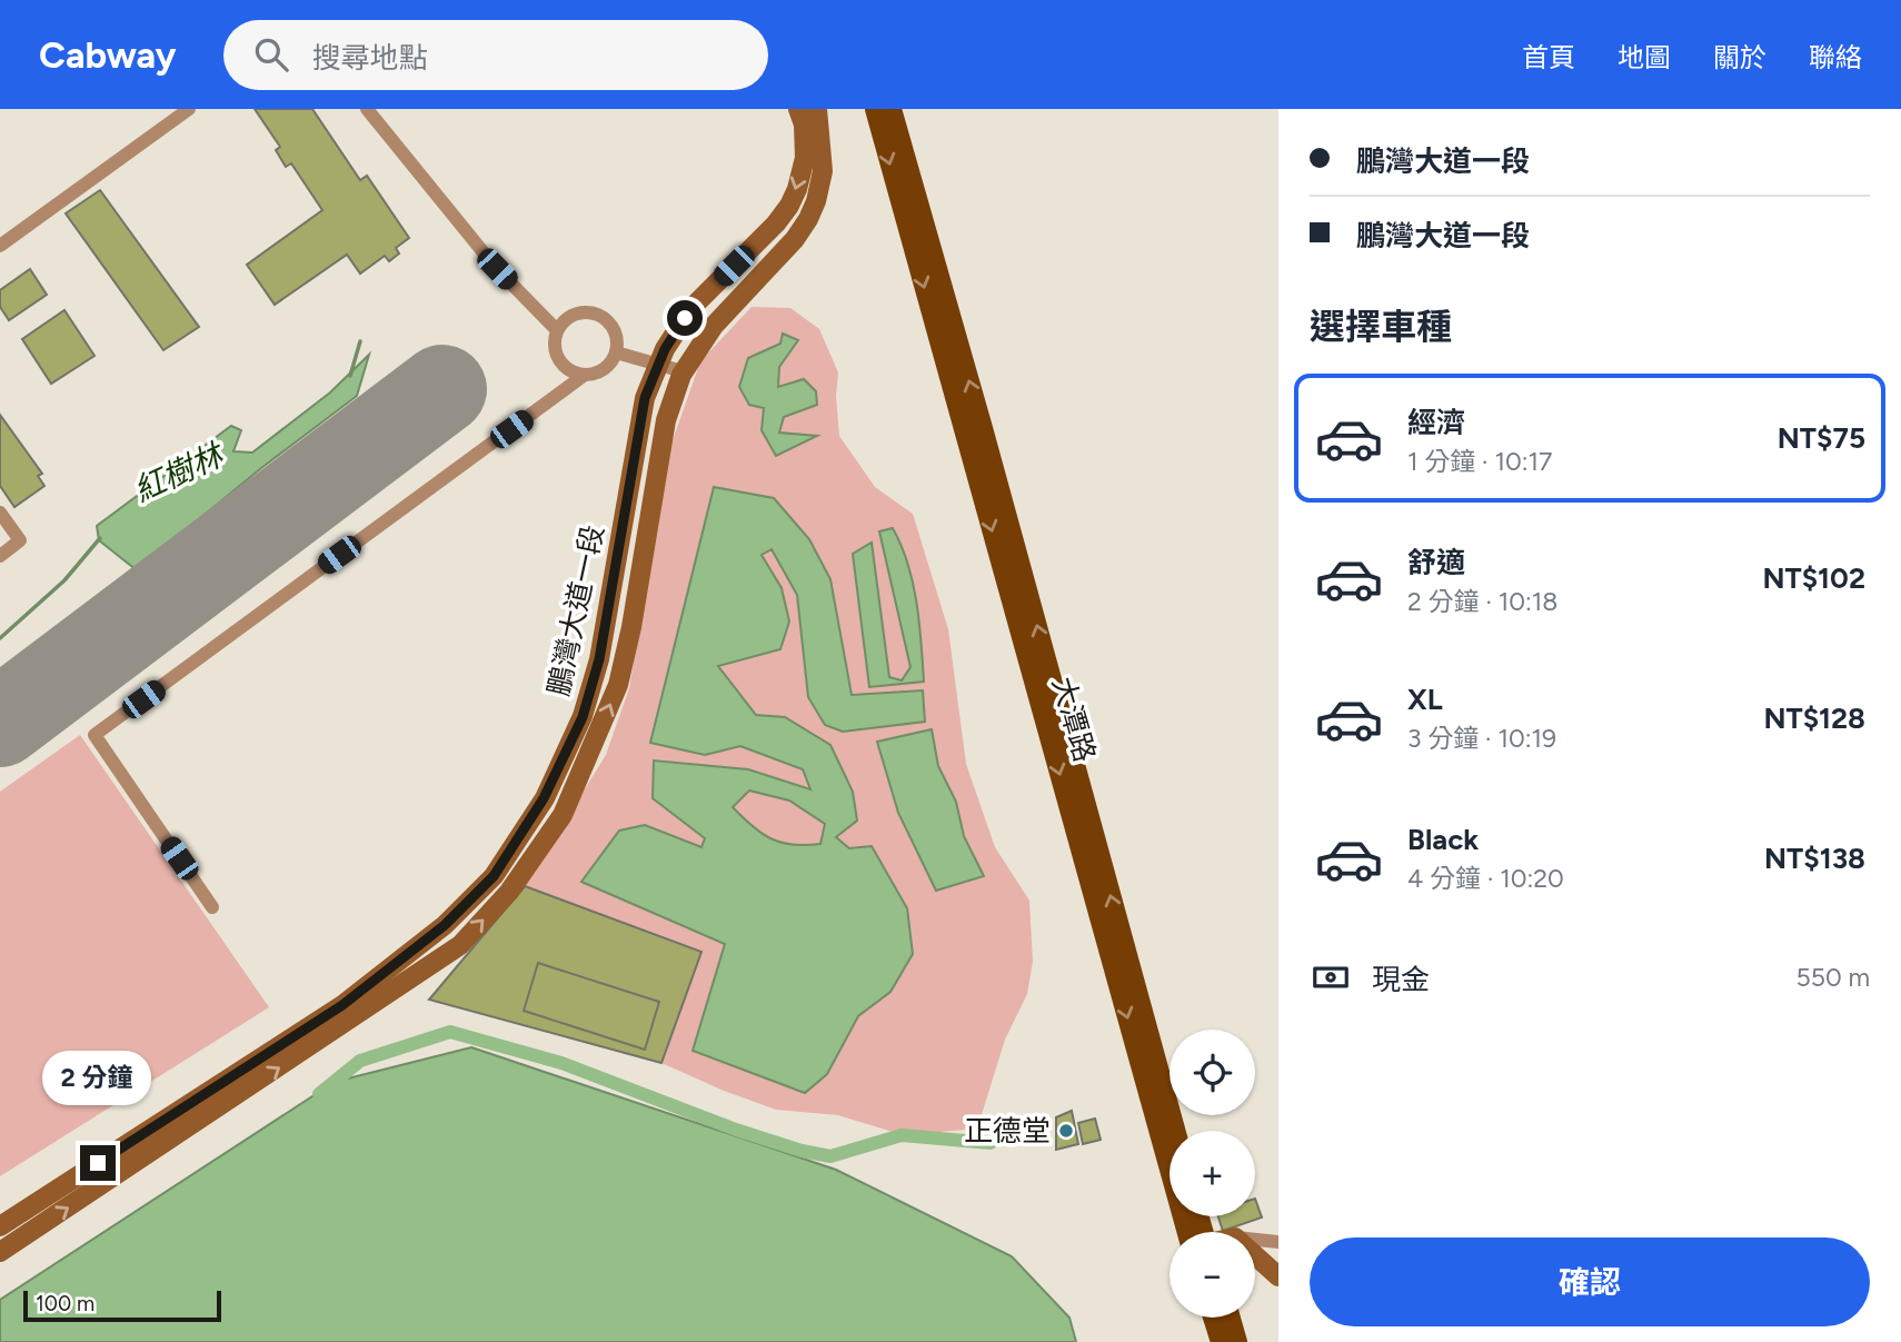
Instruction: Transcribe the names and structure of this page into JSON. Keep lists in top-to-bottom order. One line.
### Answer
{"streets":{"main road":["大潭路"],"street":["鵬灣大道一段"]},"water":["紅樹林"],"places":["正德堂"],"scale_bar":"100 m","page":{"header":"Cabway","search":"搜尋地點","nav":["首頁","地圖","關於","聯絡"],"banner":["鵬灣大道一段","鵬灣大道一段"],"heading":"選擇車種","list":[{"name":"經濟","note":"1 分鐘 · 10:17","value":"NT$75"},{"name":"舒適","note":"2 分鐘 · 10:18","value":"NT$102"},{"name":"XL","note":"3 分鐘 · 10:19","value":"NT$128"},{"name":"Black","note":"4 分鐘 · 10:20","value":"NT$138"}],"pay":["現金","550 m"],"map_buttons":["+","−"],"bubble":"2 分鐘","buttons":"確認","scale":"100 m"}}
